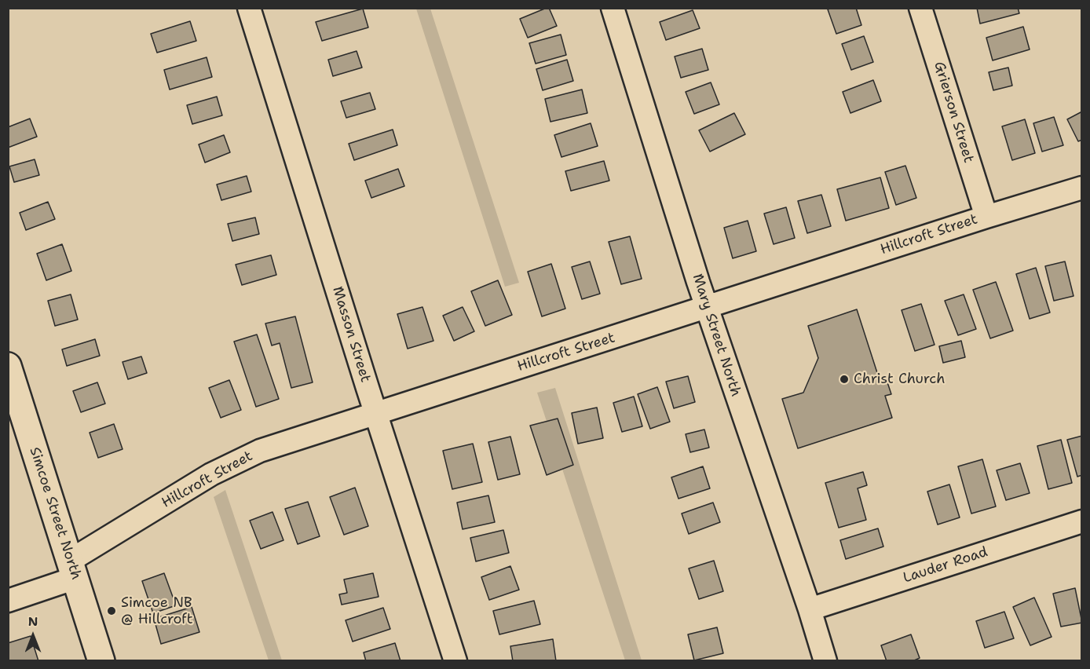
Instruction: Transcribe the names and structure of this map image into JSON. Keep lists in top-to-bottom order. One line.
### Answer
{"streets":{"main road":["Simcoe Street North"],"street":["Grierson Street","Hillcroft Street","Masson Street","Mary Street North","Lauder Road"]},"crossings":[["Grierson Street","Hillcroft Street"],["Hillcroft Street","Masson Street"],["Hillcroft Street","Mary Street North"],["Hillcroft Street","Simcoe Street North"],["Mary Street North","Lauder Road"]],"places":["Christ Church","Simcoe NB @ Hillcroft"],"north":"top"}
